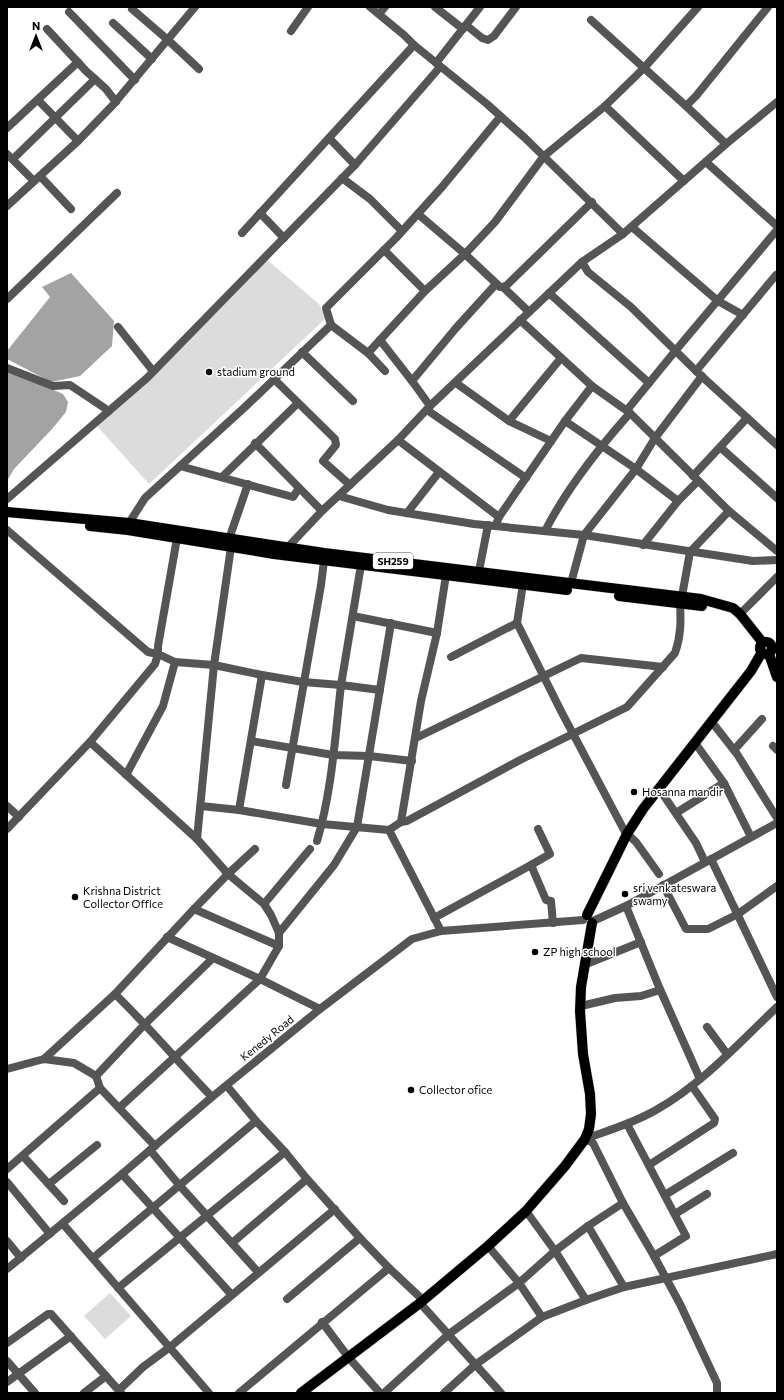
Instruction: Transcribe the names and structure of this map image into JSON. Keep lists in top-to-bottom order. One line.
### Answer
{"streets":{"main road":["SH259"],"street":["Kenedy Road"]},"places":["stadium ground","Hosanna mandir","sri venkateswara swamy","Krishna District Collector Office","ZP high school","Collector ofice"],"north":"top"}
